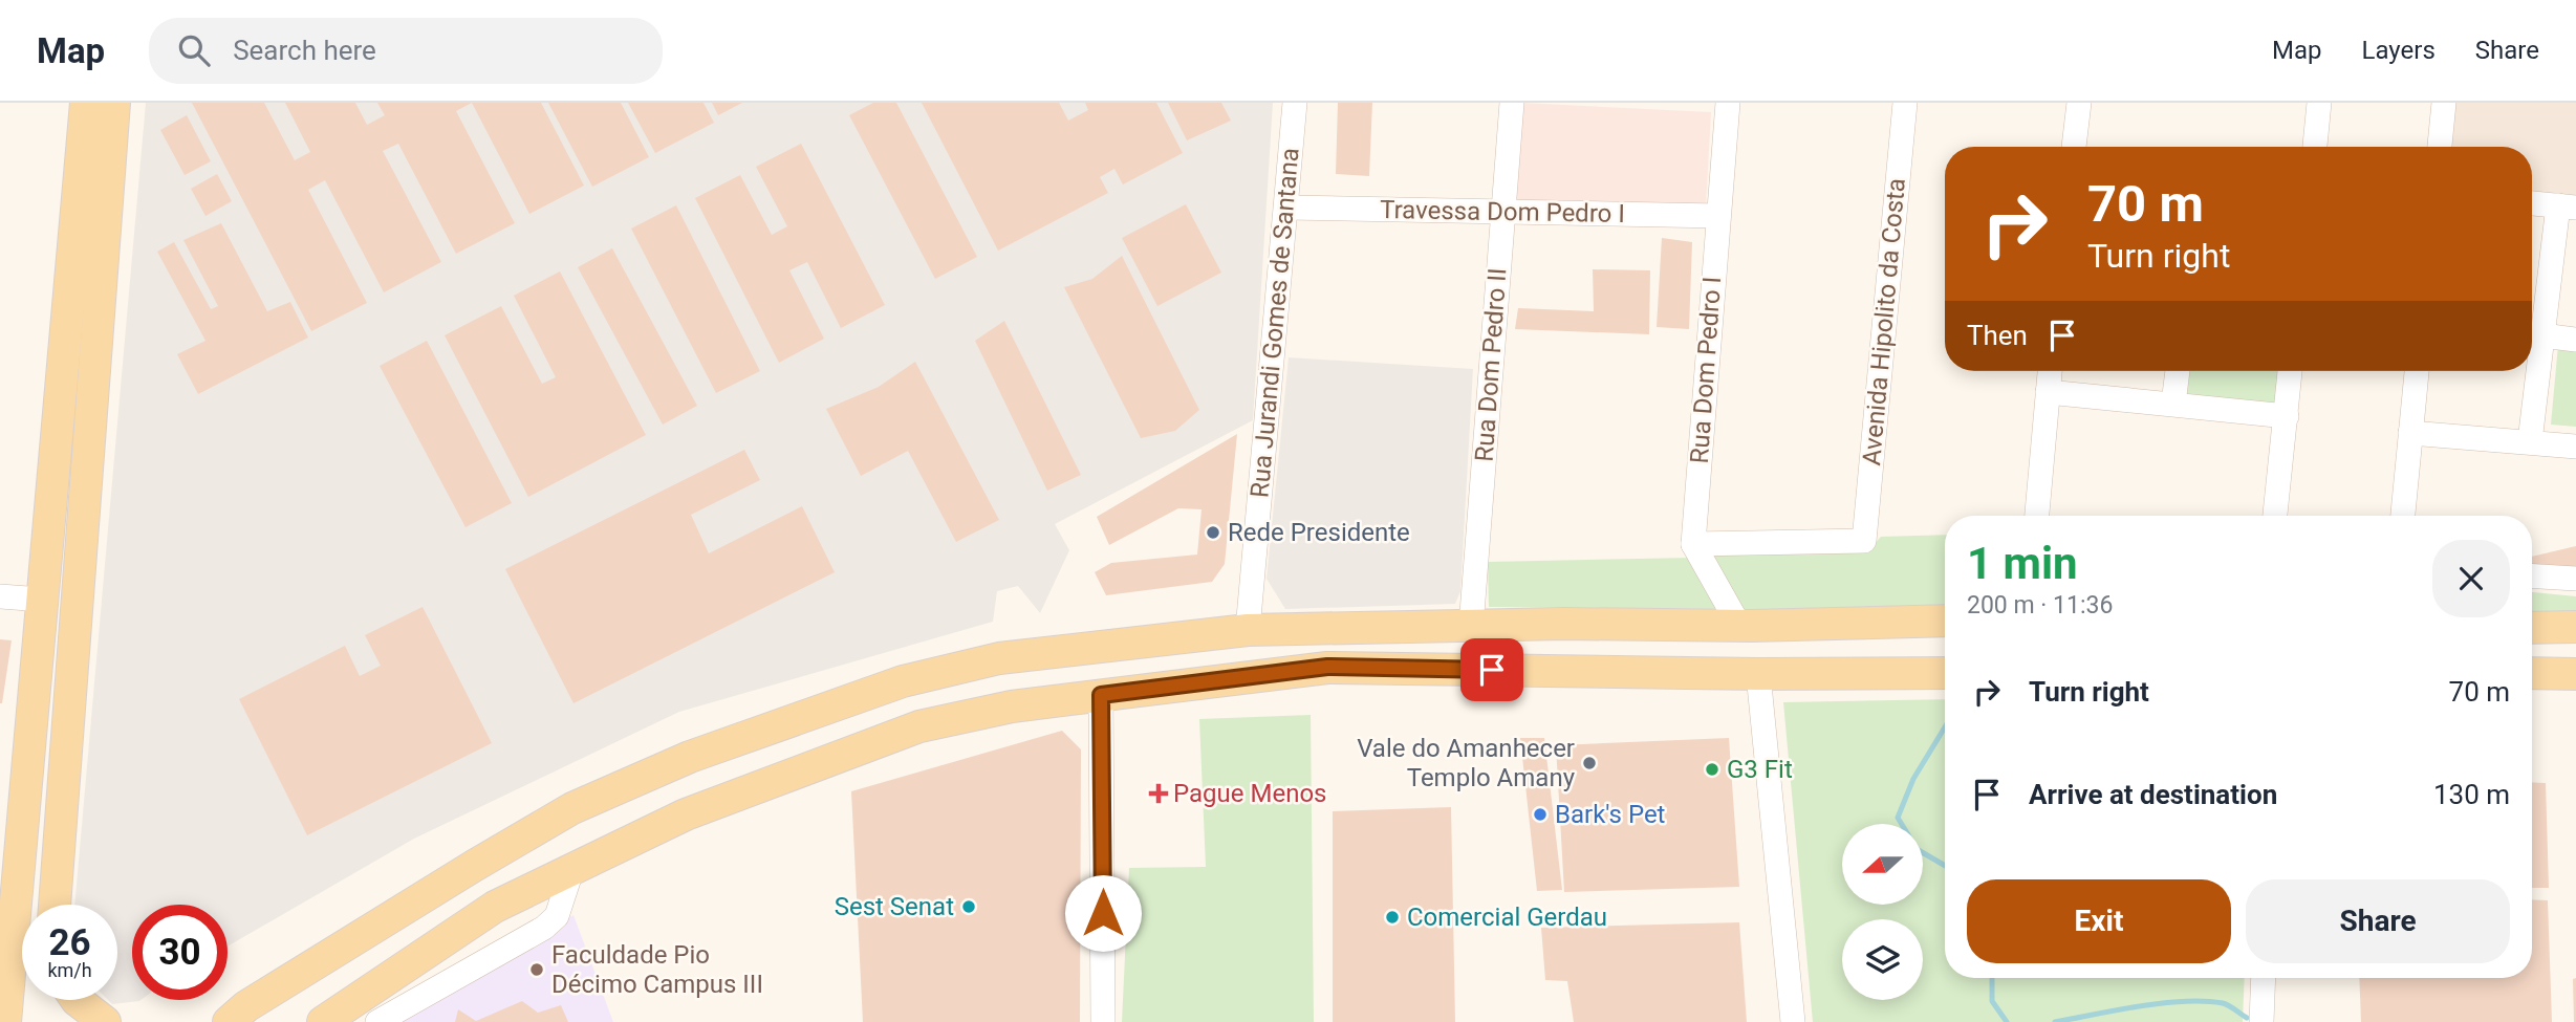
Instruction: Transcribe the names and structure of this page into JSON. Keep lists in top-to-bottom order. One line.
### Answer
{"streets":{"street":["Travessa Dom Pedro I","Avenida Hipolito da Costa","Rua Jurandi Gomes de Santana","Rua Dom Pedro II","Rua Dom Pedro I"]},"crossings":[["Travessa Dom Pedro I","Rua Jurandi Gomes de Santana"],["Travessa Dom Pedro I","Rua Dom Pedro II"],["Travessa Dom Pedro I","Rua Dom Pedro I"],["Avenida Hipolito da Costa","Rua Dom Pedro I"]],"places":{"other":["Rede Presidente","Vale do Amanhecer Templo Amany","G3 Fit","Bark's Pet","Sest Senat","Comercial Gerdau","Faculdade Pio Décimo Campus III"],"health":["Pague Menos"]},"north":"left","page":{"header":"Map","search":"Search here","nav":["Map","Layers","Share"],"turn":["70 m","Turn right"],"then":"Then","heading":["1 min","200 m · 11:36"],"list":[{"name":"Turn right","value":"70 m"},{"name":"Arrive at destination","value":"130 m"}],"buttons":["Exit","Share"],"speed":"26 km/h","limit":"30"}}
